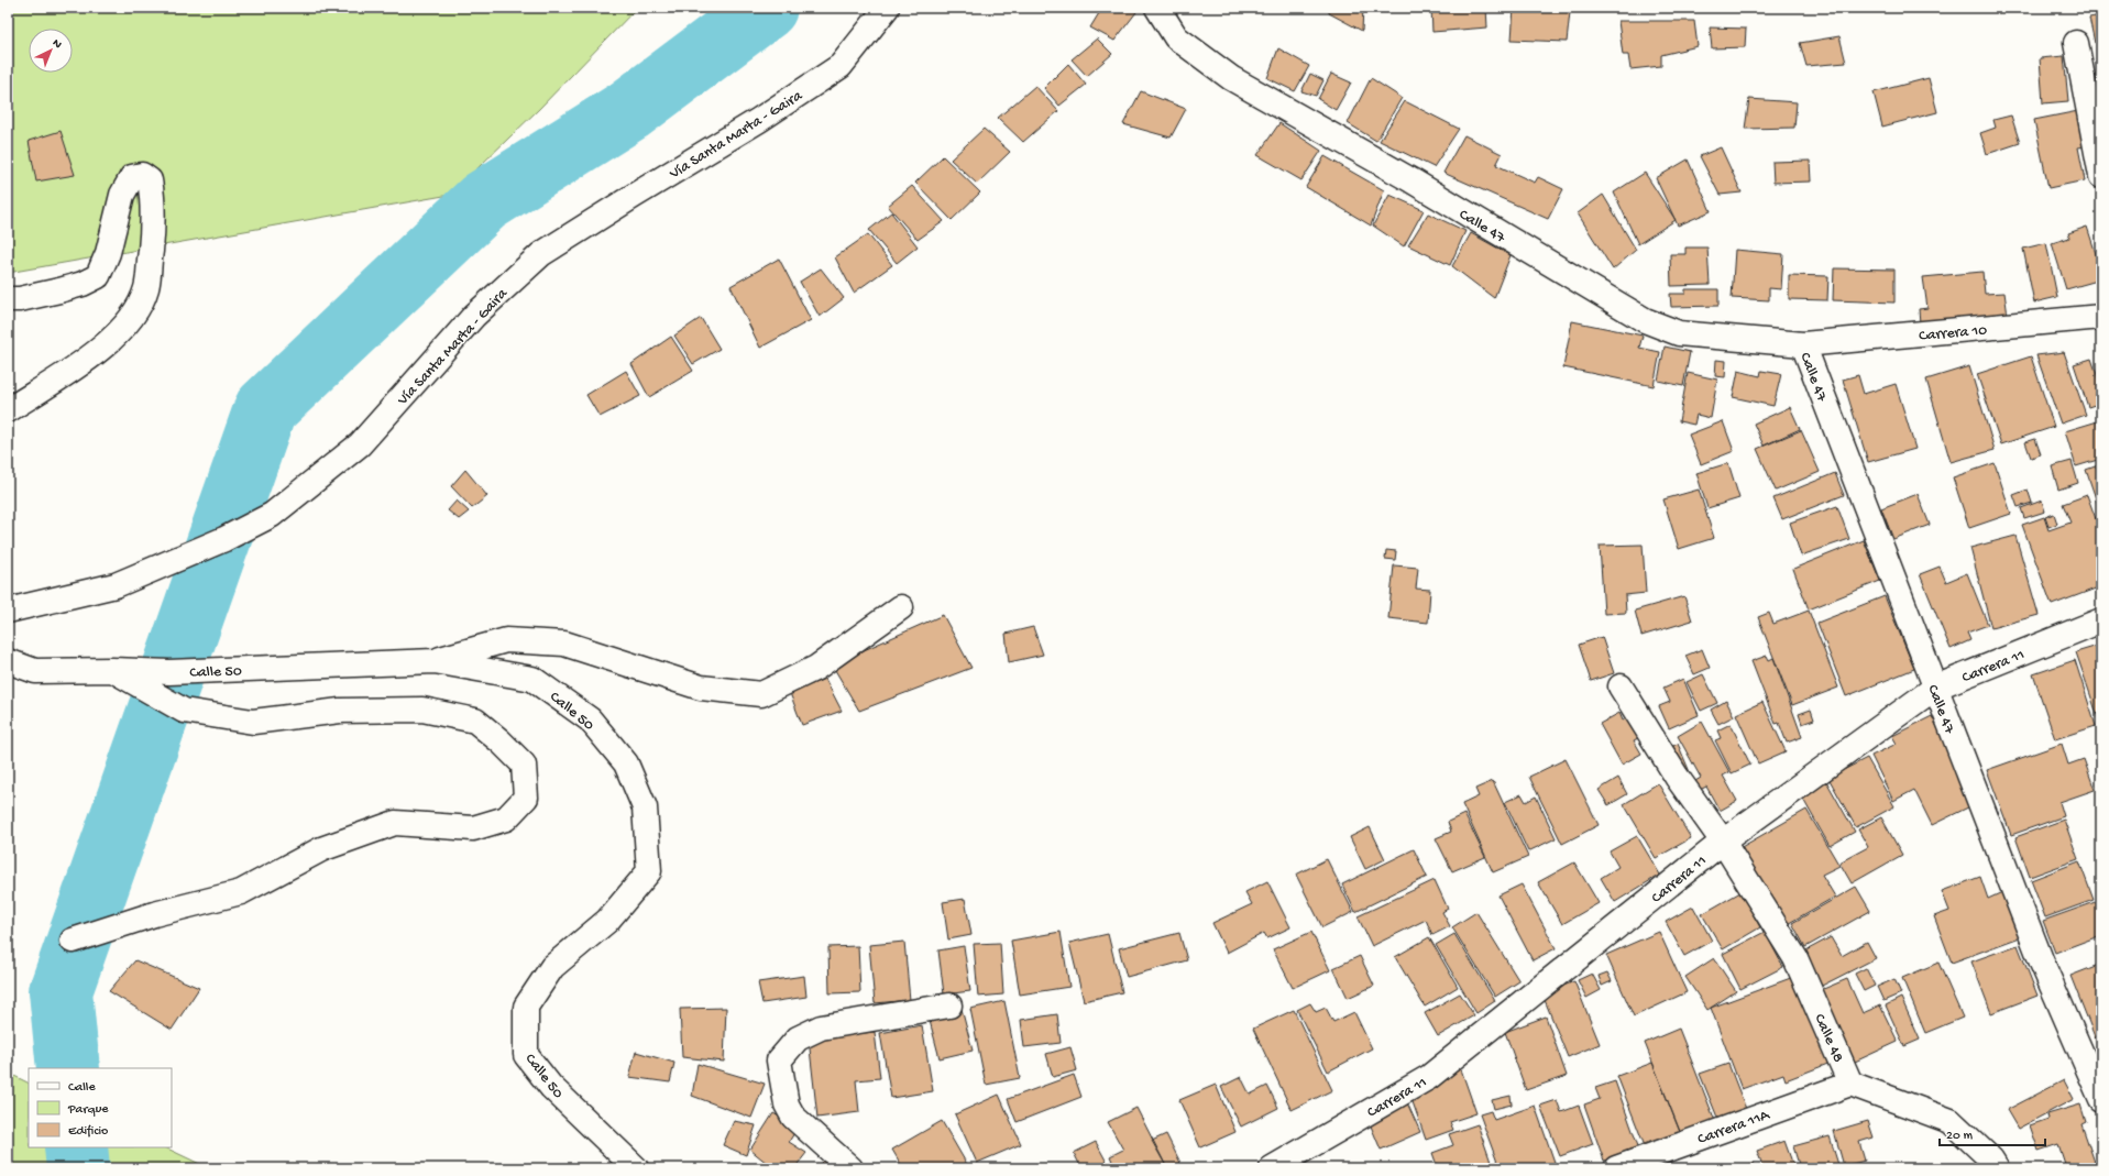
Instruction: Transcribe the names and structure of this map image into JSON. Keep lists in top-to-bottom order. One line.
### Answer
{"streets":{"street":["Vía Santa Marta - Gaira","Calle 47","Carrera 10","Carrera 11","Calle 50","Calle 48","Carrera 11A"]},"crossings":[["Calle 47","Carrera 10"],["Calle 47","Carrera 11"],["Carrera 11","Calle 48"],["Calle 48","Carrera 11A"]],"legend":["Calle","Parque","Edificio"],"scale_bar":"20 m","north":"top right"}
